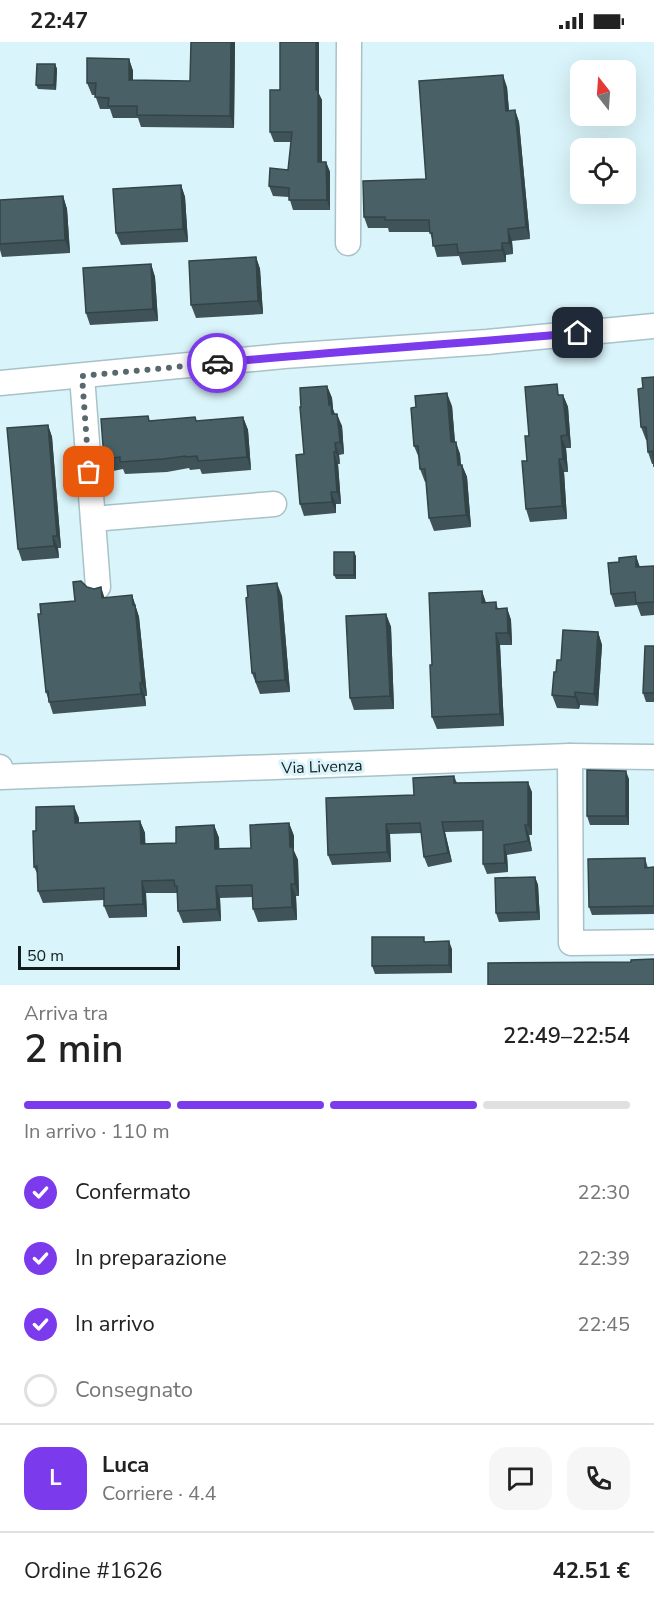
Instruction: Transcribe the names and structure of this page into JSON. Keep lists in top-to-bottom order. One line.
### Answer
{"streets":{"street":["Via Livenza"]},"scale_bar":"50 m","north":"top","page":{"status":"22:47","scale":"50 m","heading":["2 min","Arriva tra","22:49–22:54"],"panel":["Luca","Corriere · 4.4","Ordine #1626","42.51 €"],"bar":"In arrivo · 110 m","list":[["Confermato","22:30"],["In preparazione","22:39"],["In arrivo","22:45"],"Consegnato"],"round":"L"}}
